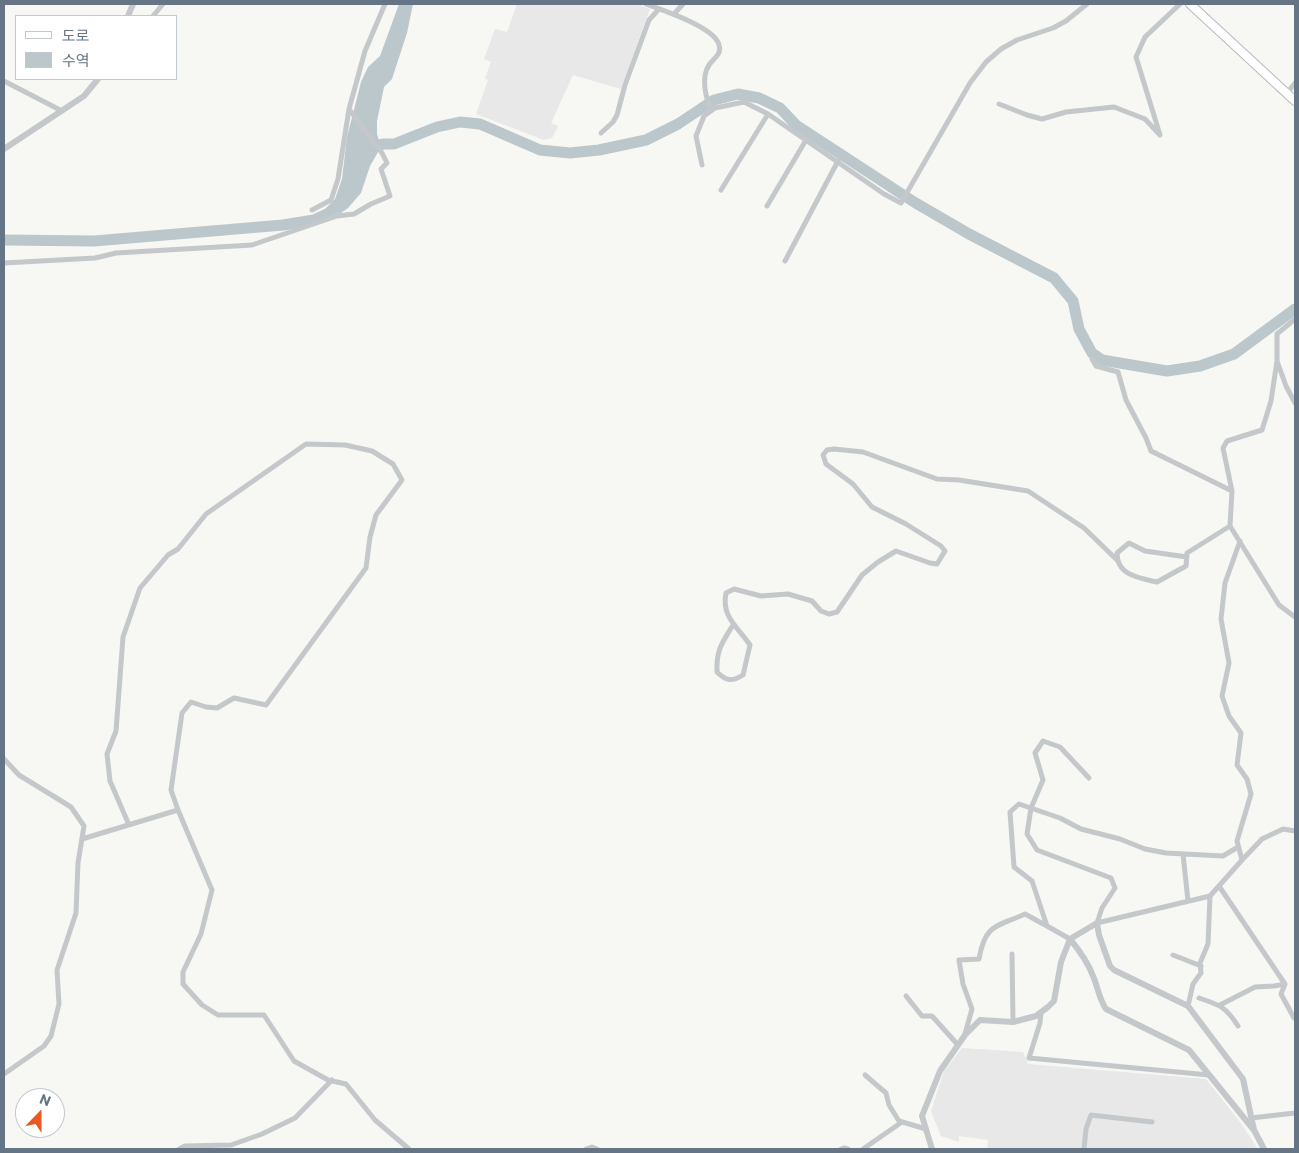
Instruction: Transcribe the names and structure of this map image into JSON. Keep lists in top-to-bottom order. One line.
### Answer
{"legend":["도로","수역"],"north":"top"}
